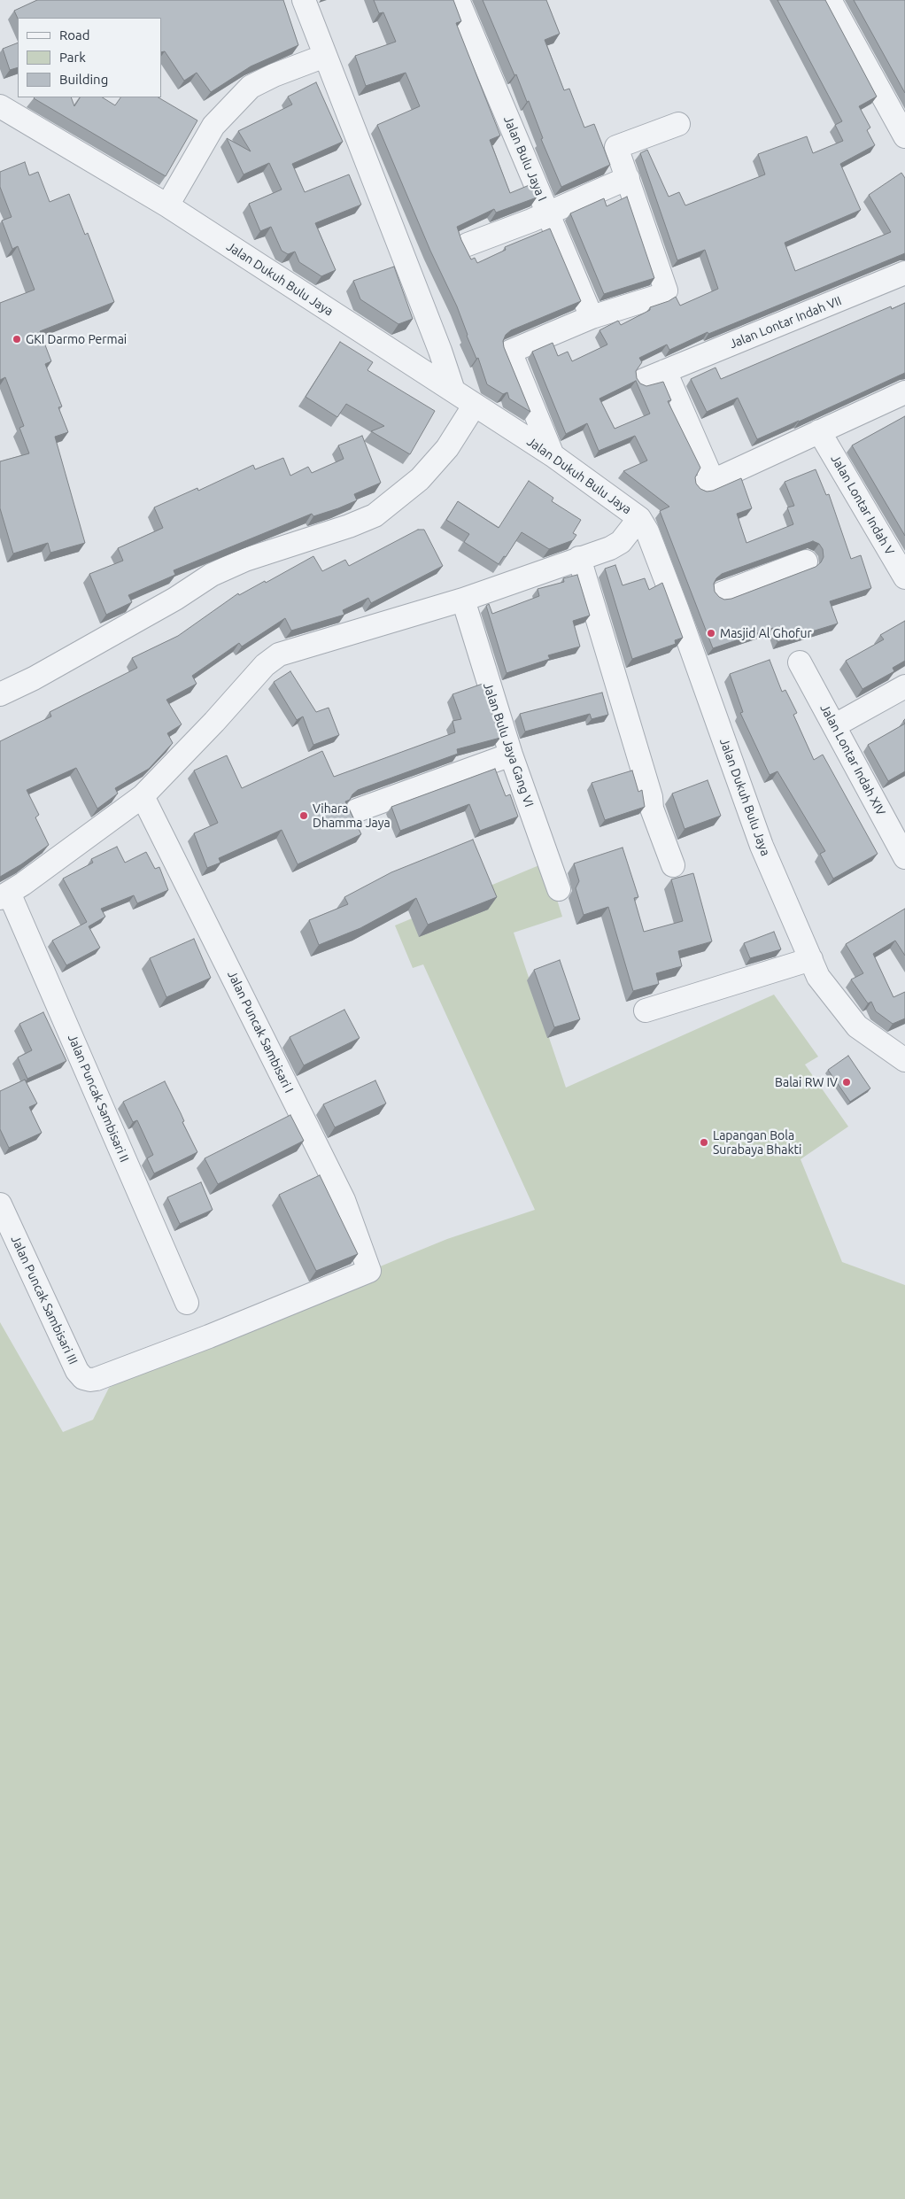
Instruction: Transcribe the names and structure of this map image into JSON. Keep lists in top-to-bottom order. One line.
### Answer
{"streets":{"street":["Jalan Bulu Jaya I","Jalan Dukuh Bulu Jaya","Jalan Lontar Indah VII","Jalan Lontar Indah V","Jalan Bulu Jaya Gang VI","Jalan Lontar Indah XIV","Jalan Puncak Sambisari I","Jalan Puncak Sambisari II","Jalan Puncak Sambisari III"]},"crossings":[["Jalan Puncak Sambisari I","Jalan Puncak Sambisari III"]],"places":["GKI Darmo Permai","Masjid Al Ghofur","Vihara Dhamma Jaya","Balai RW IV","Lapangan Bola Surabaya Bhakti"],"legend":["Road","Park","Building"]}
